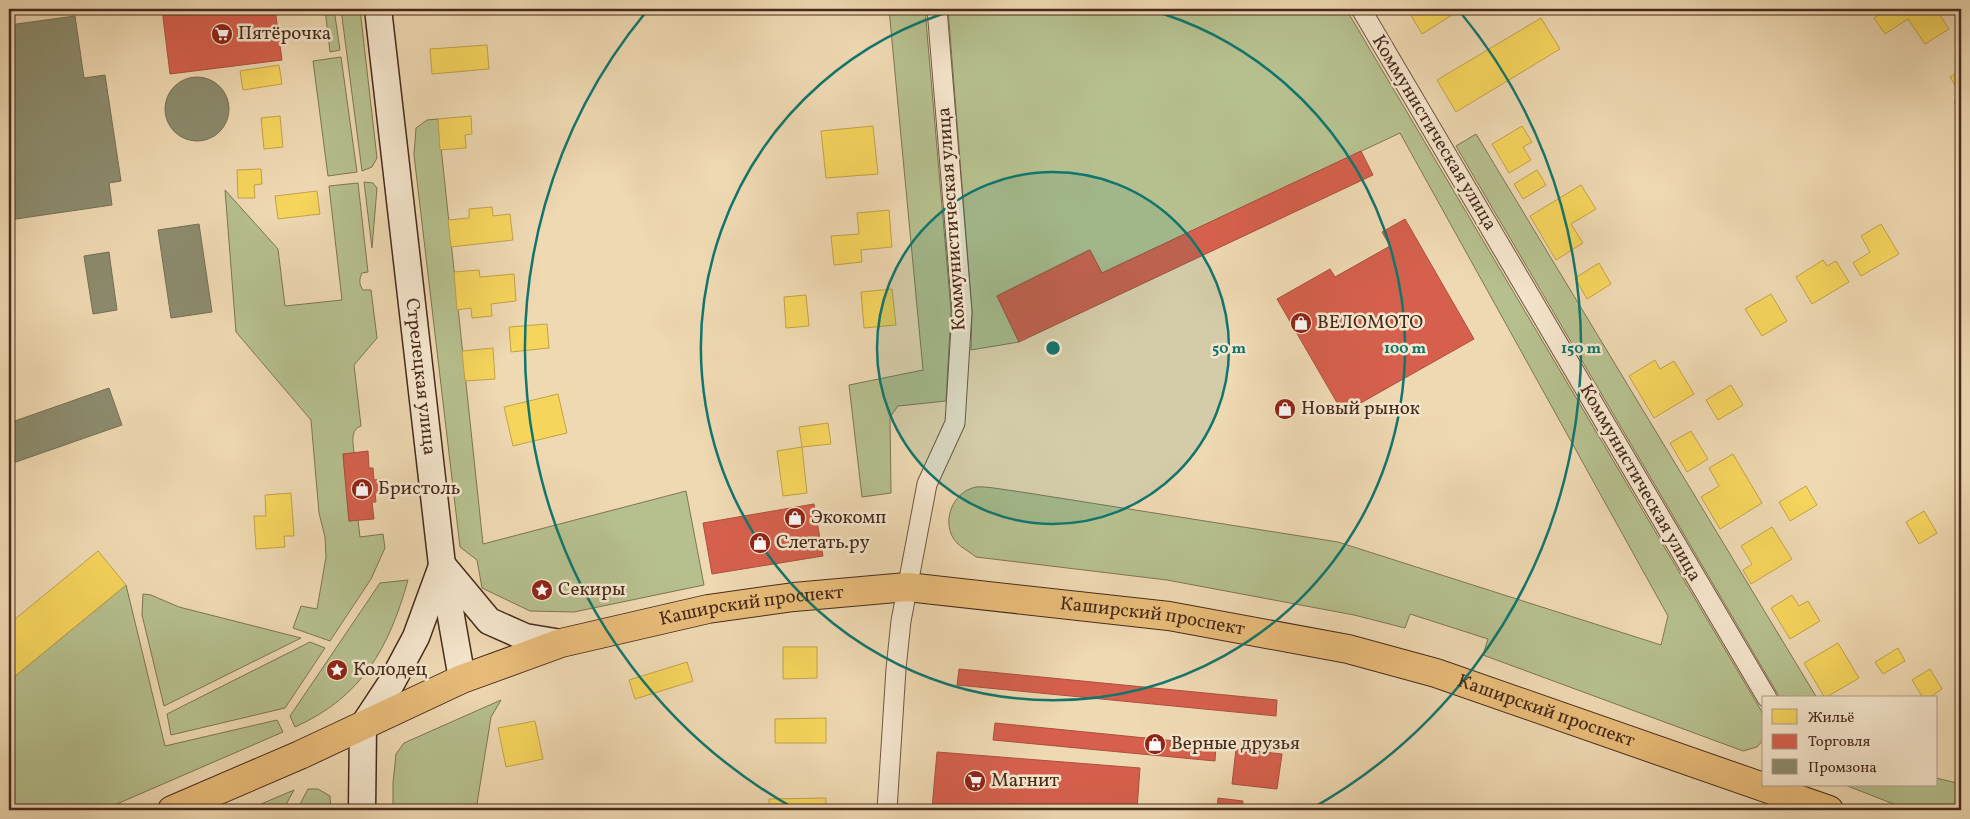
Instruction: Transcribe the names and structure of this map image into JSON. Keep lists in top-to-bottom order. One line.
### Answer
{"streets":{"main road":["Стрелецкая улица","Каширский проспект"],"street":["Коммунистическая улица"]},"crossings":[["Коммунистическая улица","Каширский проспект"],["Стрелецкая улица","Каширский проспект"]],"places":{"supermarket":["Пятёрочка","Магнит"],"shop":["ВЕЛОМОТО","Новый рынок","Бристоль","Экокомп","Слетать.ру","Верные друзья"],"place":["Секиры","Колодец"]},"legend":["Жильё","Торговля","Промзона"],"rings":["50 m","100 m","150 m"]}
